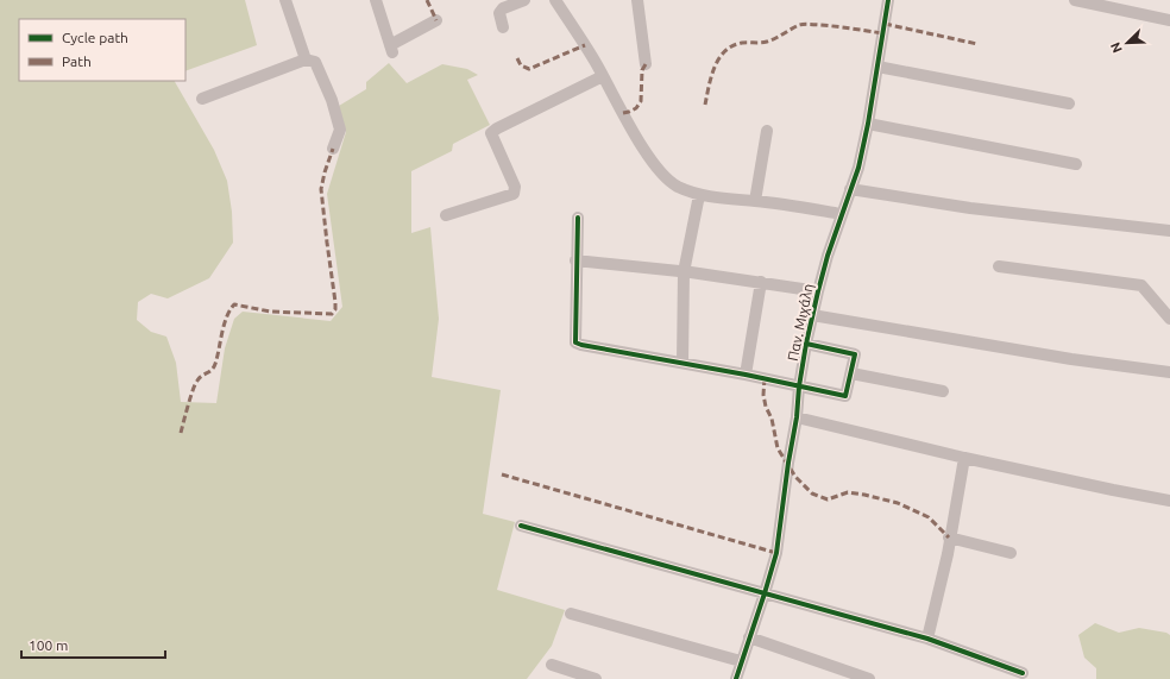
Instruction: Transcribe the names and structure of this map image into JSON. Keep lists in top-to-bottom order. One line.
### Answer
{"streets":{"street":["Παν. Μιχάλη"]},"legend":["Cycle path","Path"],"scale_bar":"100 m","north":"bottom left"}
